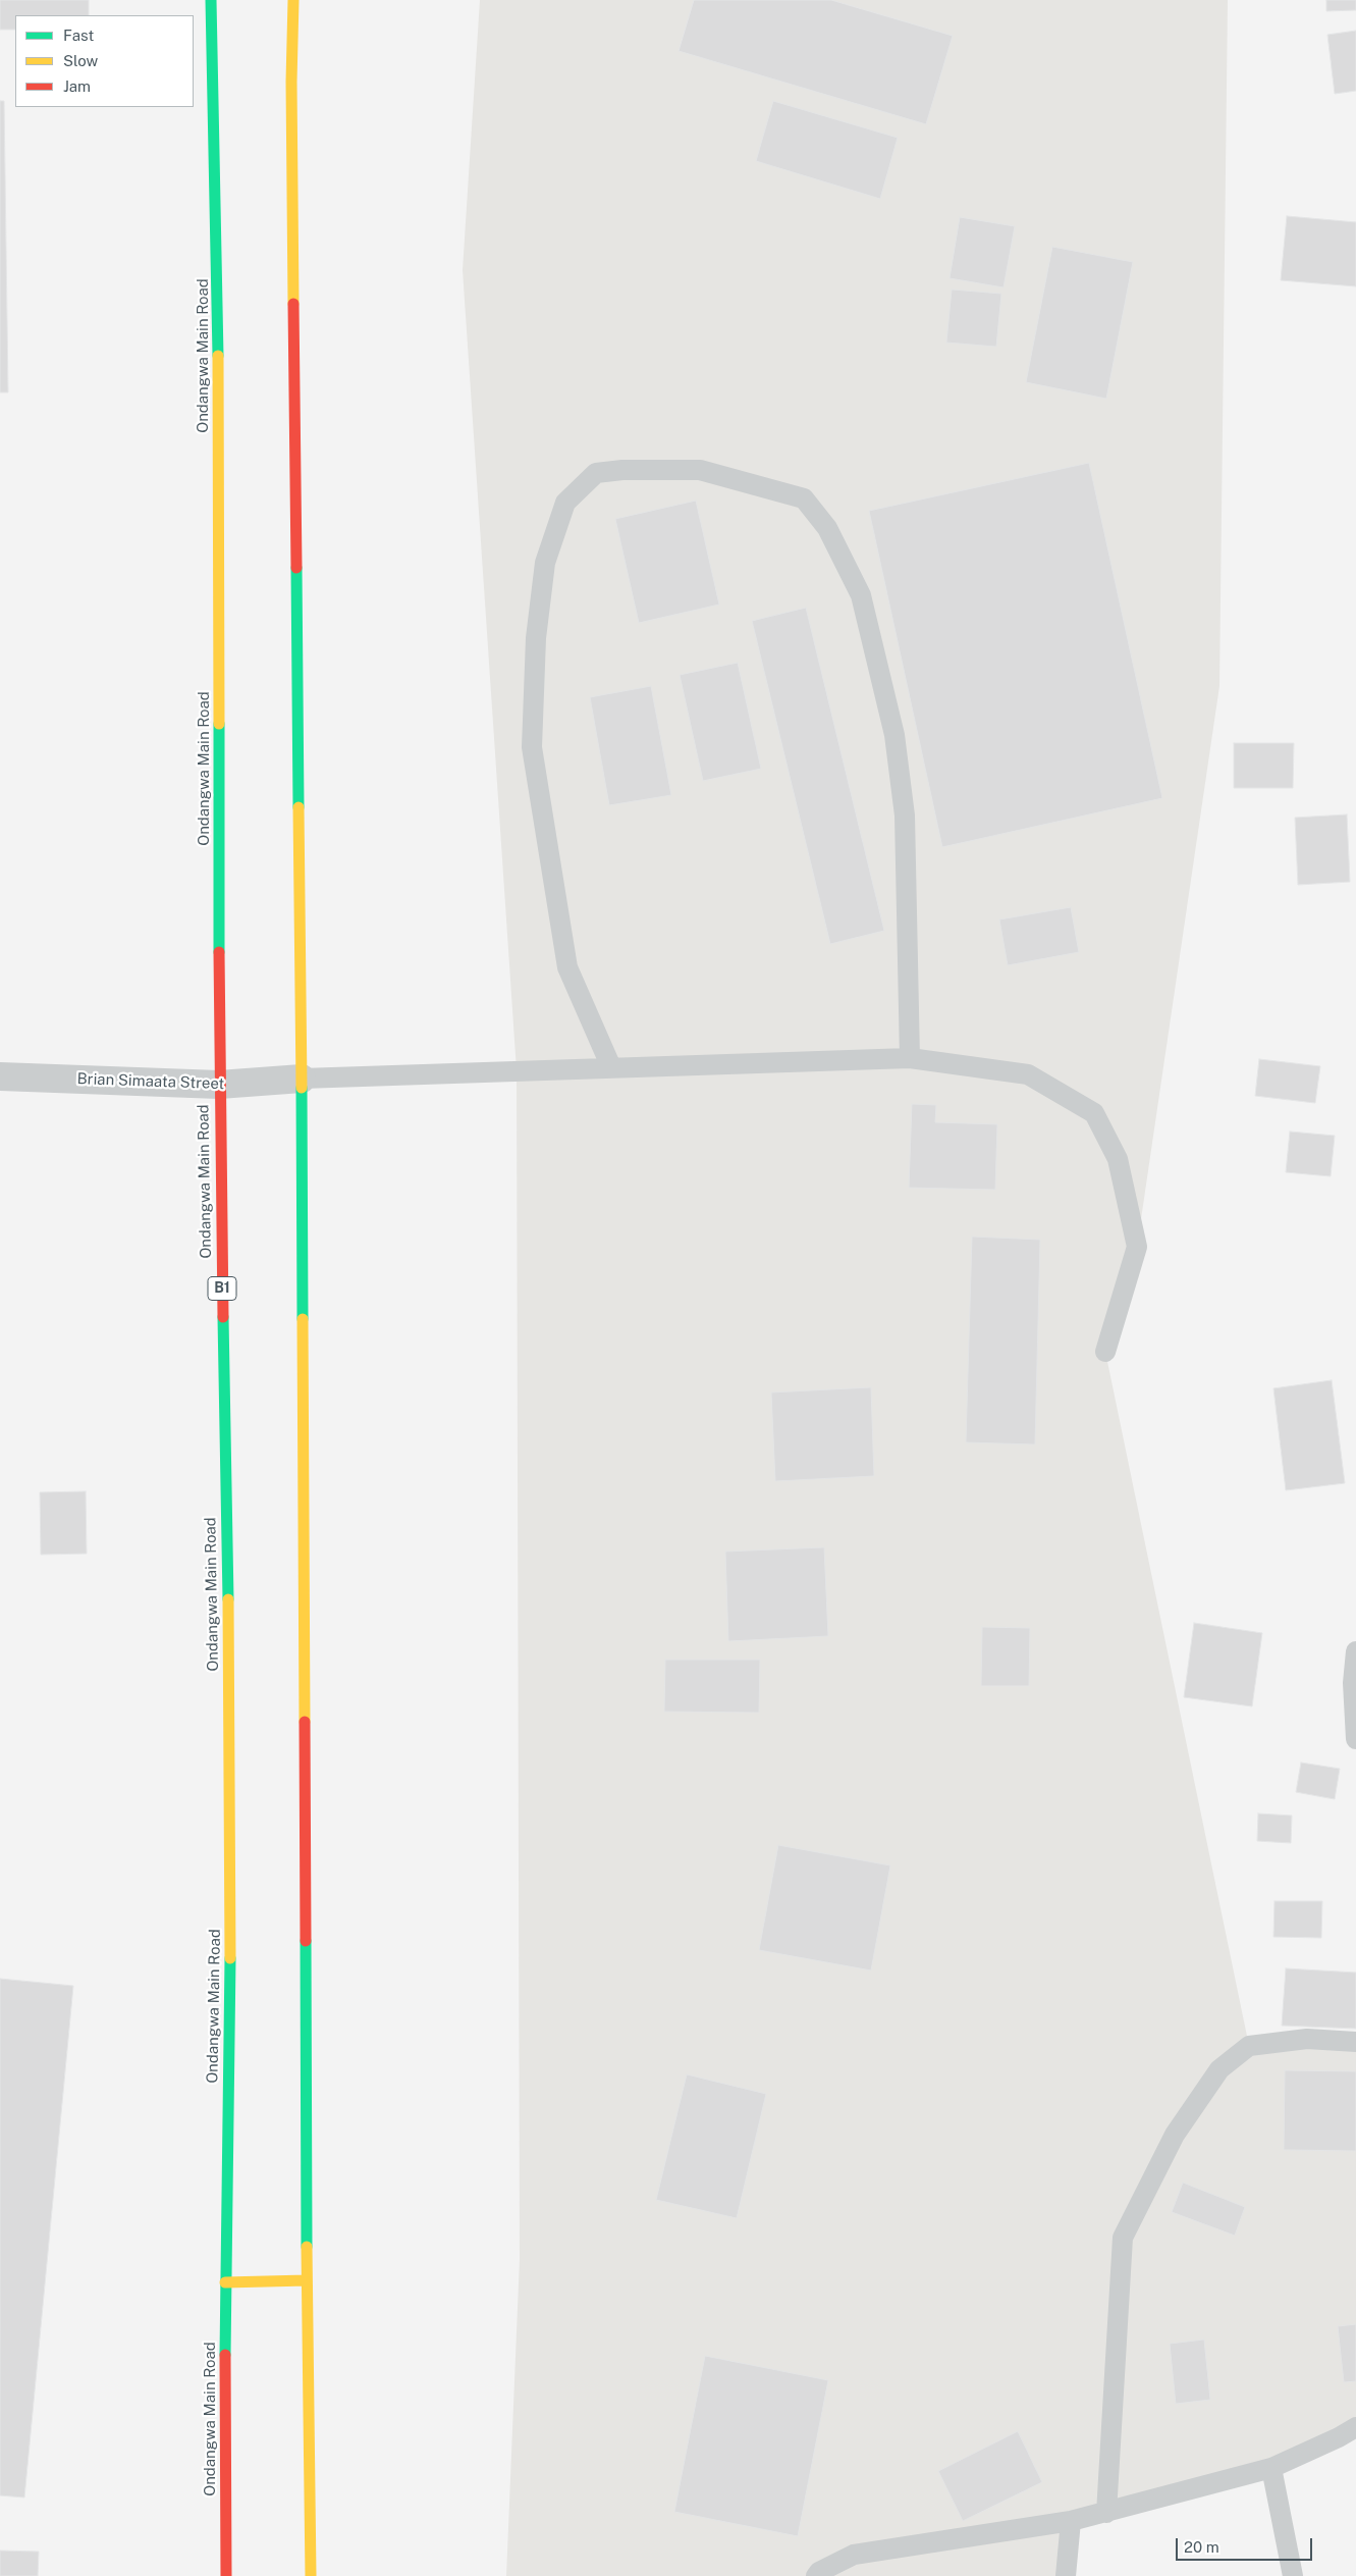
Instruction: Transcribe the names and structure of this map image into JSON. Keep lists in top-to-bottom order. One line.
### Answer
{"streets":{"main road":["Ondangwa Main Road","B1"],"street":["Brian Simaata Street"]},"crossings":[["Ondangwa Main Road","Brian Simaata Street"]],"legend":["Fast","Slow","Jam"],"scale_bar":"20 m"}
